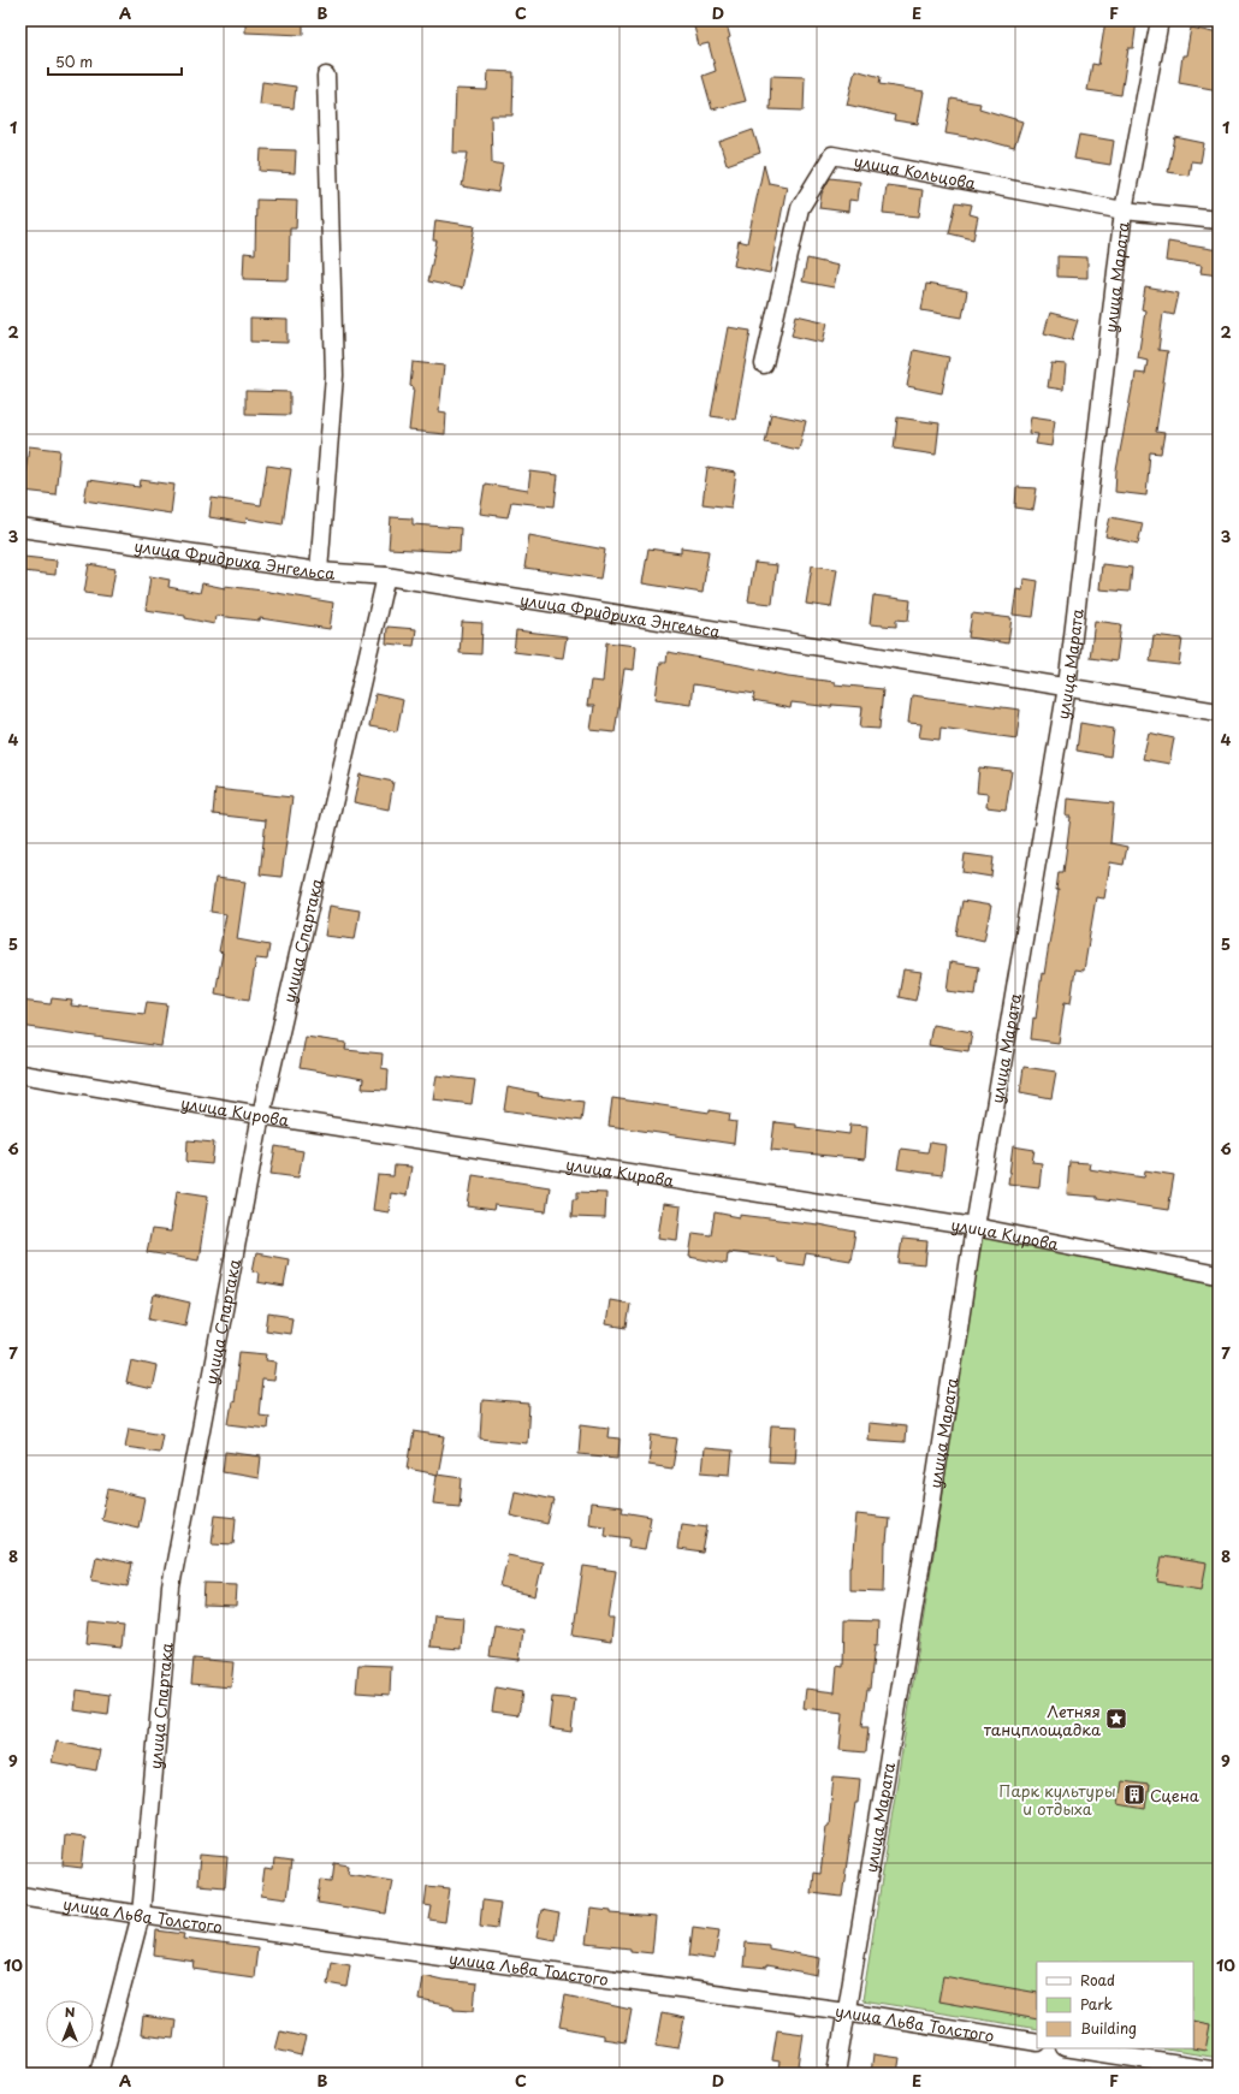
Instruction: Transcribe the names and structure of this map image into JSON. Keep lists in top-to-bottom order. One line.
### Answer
{"streets":{"street":["улица Кольцова","улица Марата","улица Фридриха Энгельса","улица Спартака","улица Кирова","улица Льва Толстого"]},"crossings":[["улица Кольцова","улица Марата"],["улица Марата","улица Фридриха Энгельса"],["улица Марата","улица Кирова"],["улица Марата","улица Льва Толстого"],["улица Фридриха Энгельса","улица Спартака"],["улица Спартака","улица Кирова"],["улица Спартака","улица Льва Толстого"]],"parks":["Парк культуры и отдыха"],"places":{"place":["Летняя танцплощадка"],"building":["Сцена"]},"legend":["Road","Park","Building"],"scale_bar":"50 m","north":"top","grid":{"columns":["A","B","C","D","E","F"],"rows":["1","2","3","4","5","6","7","8","9","10"]}}
